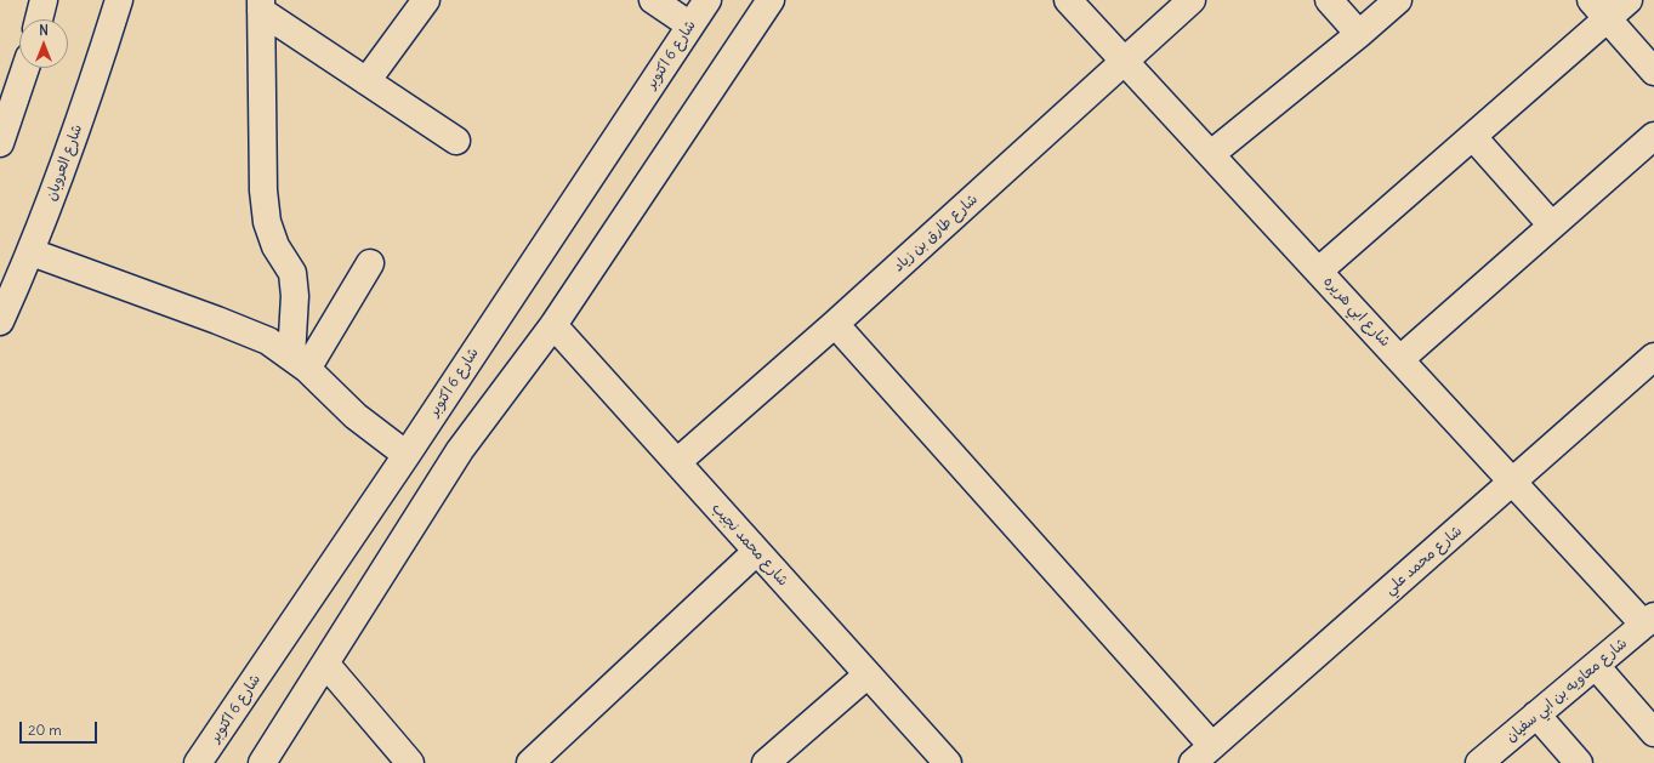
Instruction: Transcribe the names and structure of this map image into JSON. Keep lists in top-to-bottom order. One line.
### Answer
{"streets":{"street":["شارع 6 اكتوبر","شارع العروبان","شارع طارق بن زياد","شارع ابي هريره","شارع محمد نجيب","شارع محمد علي","شارع معاويه بن ابي سفيان"]},"crossings":[["شارع طارق بن زياد","شارع ابي هريره"],["شارع طارق بن زياد","شارع محمد نجيب"],["شارع ابي هريره","شارع محمد علي"],["شارع ابي هريره","شارع معاويه بن ابي سفيان"]],"scale_bar":"20 m","north":"top"}
